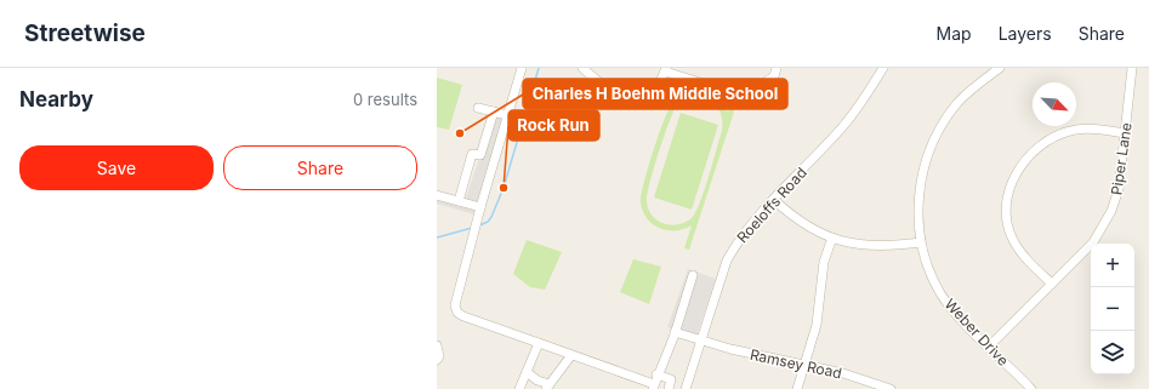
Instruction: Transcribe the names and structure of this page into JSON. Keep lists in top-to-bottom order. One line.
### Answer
{"streets":{"street":["Piper Lane","Roeloffs Road","Weber Drive","Ramsey Road"]},"crossings":[["Piper Lane","Weber Drive"],["Roeloffs Road","Ramsey Road"]],"places":["Charles H Boehm Middle School","Rock Run"],"north":"bottom right","page":{"header":"Streetwise","nav":["Map","Layers","Share"],"heading":["Nearby","0 results"],"buttons":["Save","Share"],"map_buttons":["+","−"]}}
